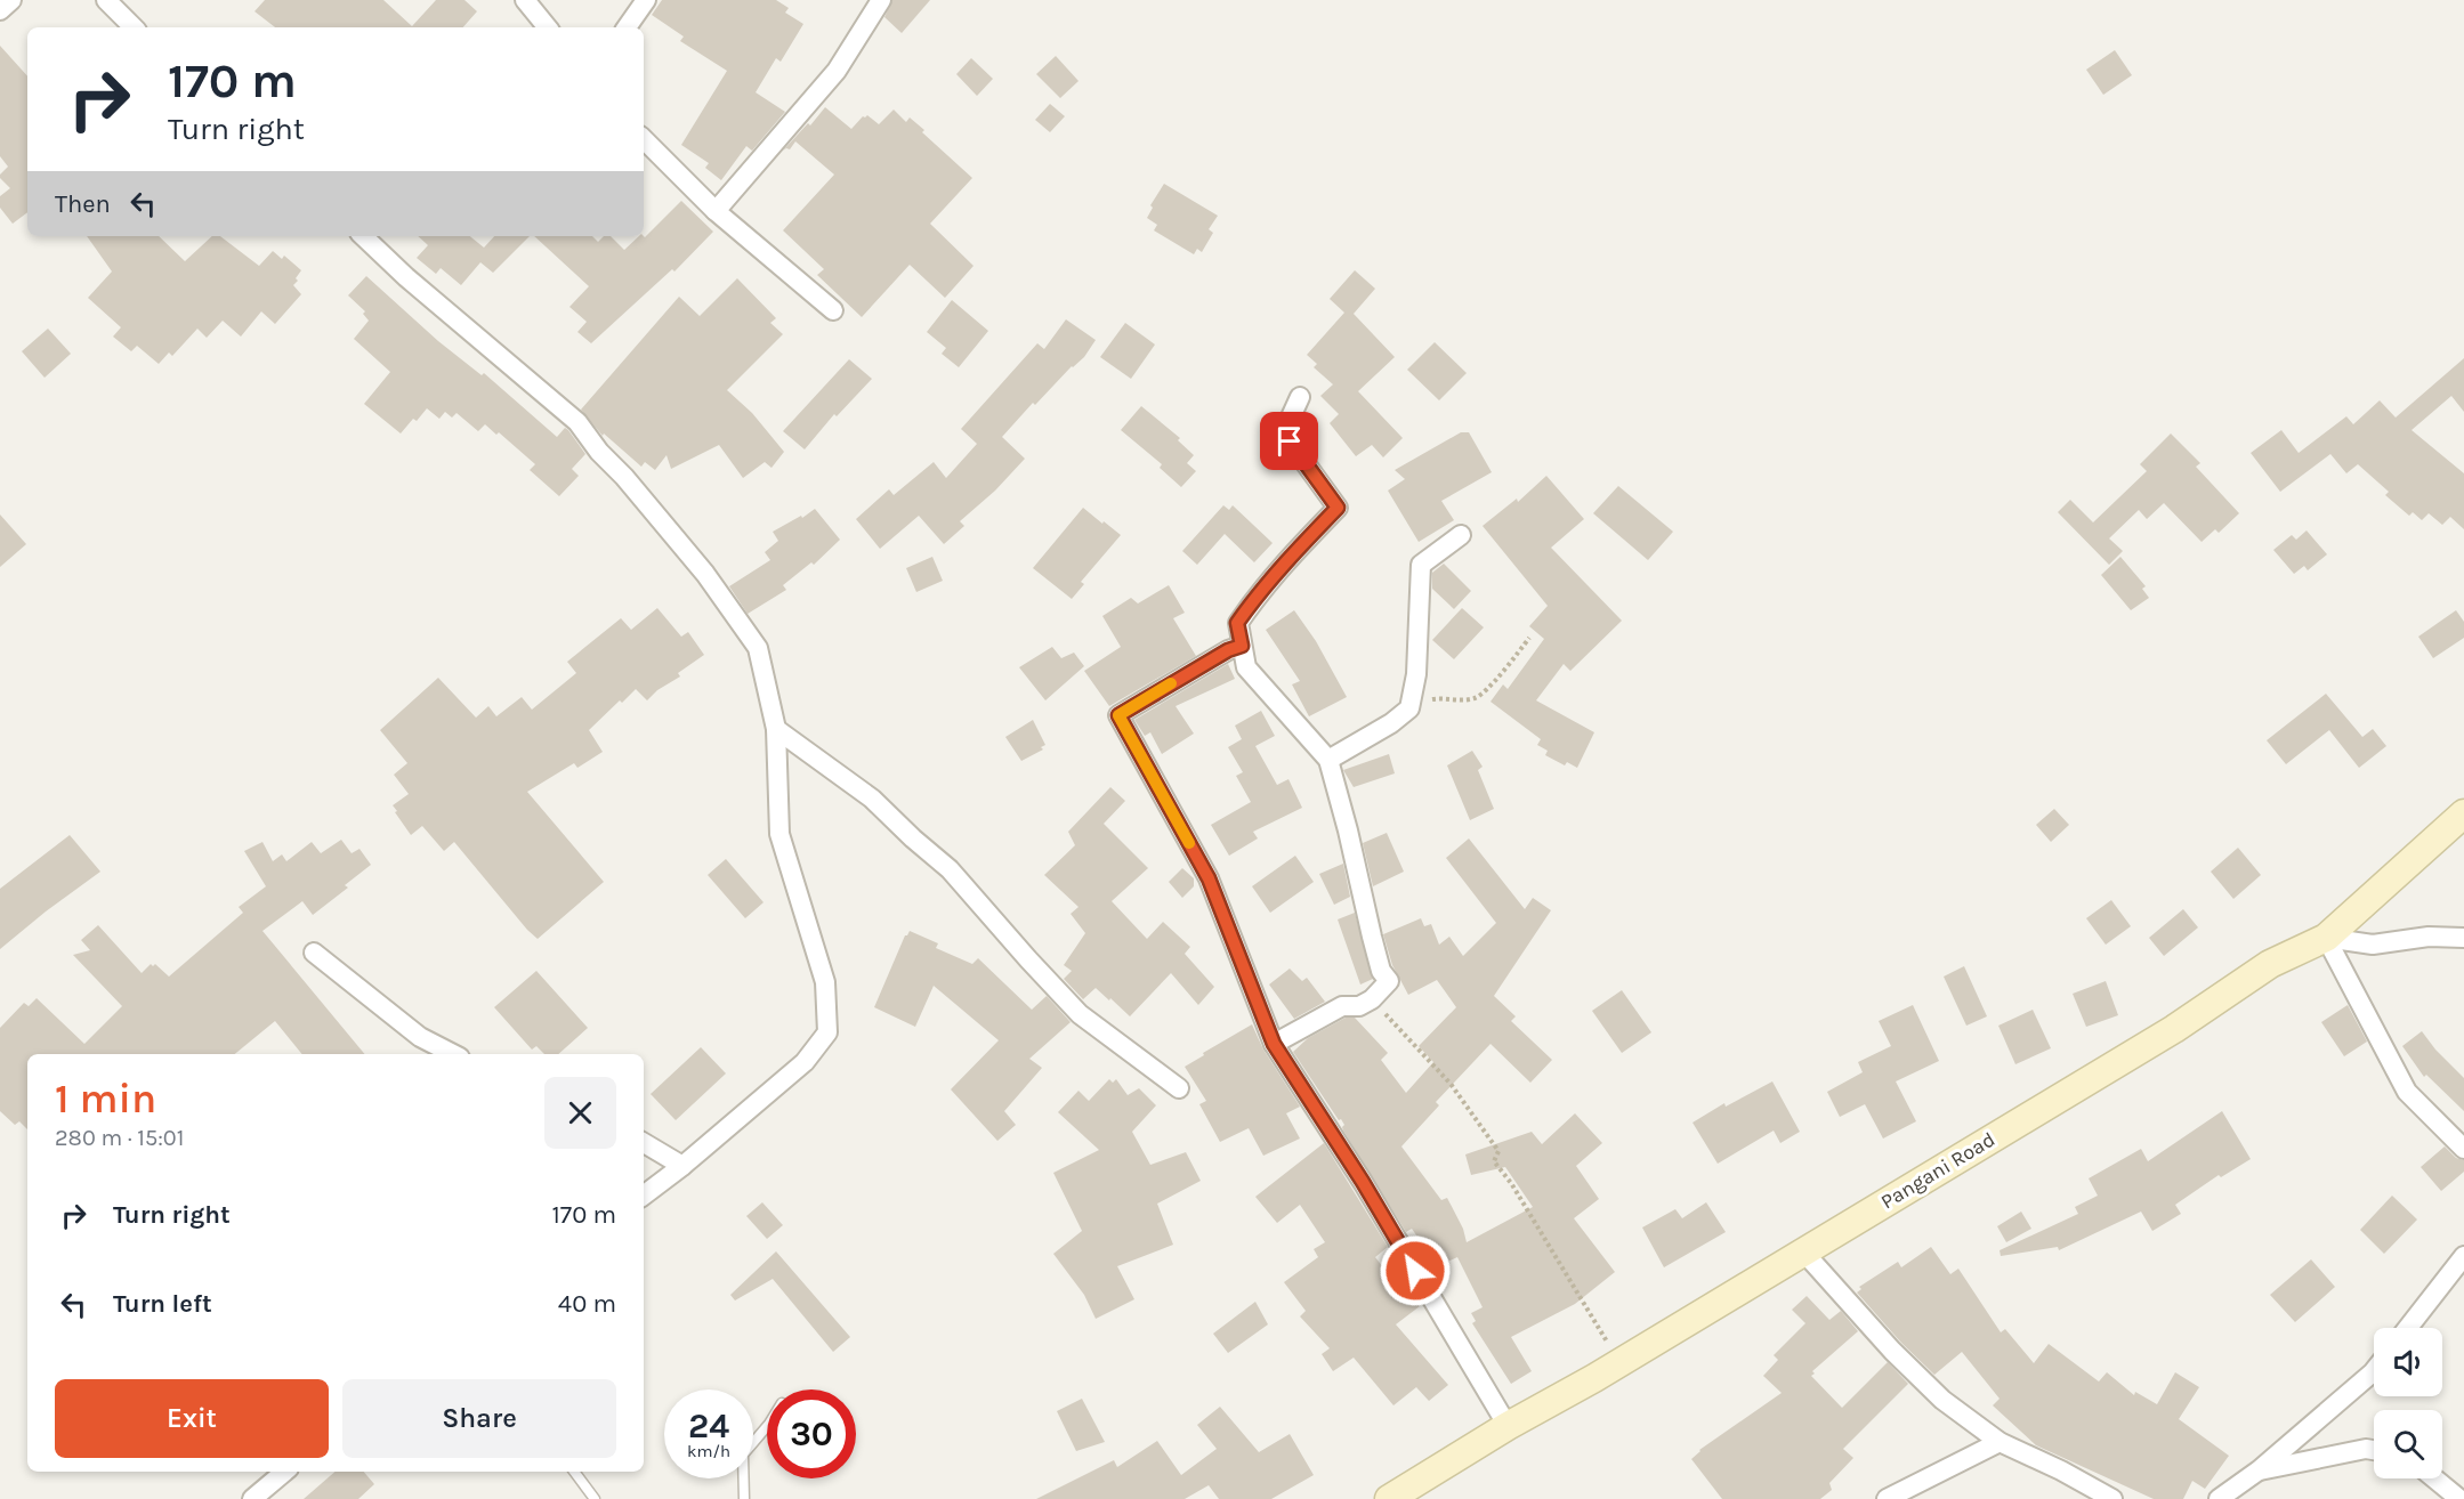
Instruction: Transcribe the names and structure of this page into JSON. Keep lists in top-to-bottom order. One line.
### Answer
{"streets":{"main road":["Pangani Road"]},"page":{"turn":["170 m","Turn right"],"then":"Then","heading":["1 min","280 m · 15:01"],"list":[{"name":"Turn right","value":"170 m"},{"name":"Turn left","value":"40 m"}],"buttons":["Exit","Share"],"speed":"24 km/h","limit":"30"}}
